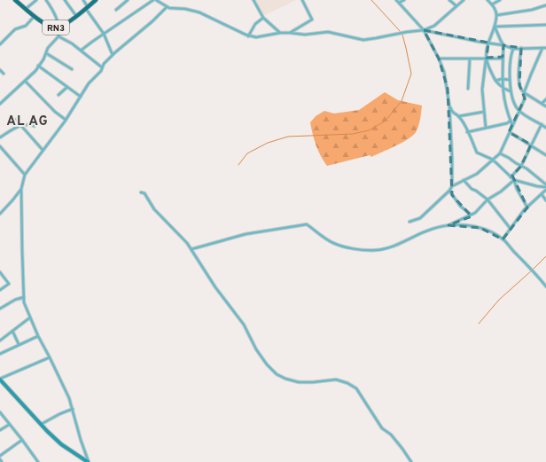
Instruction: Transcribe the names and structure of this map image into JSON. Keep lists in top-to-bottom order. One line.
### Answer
{"streets":{"highway":["RN3"]},"districts":["AL AG"]}
